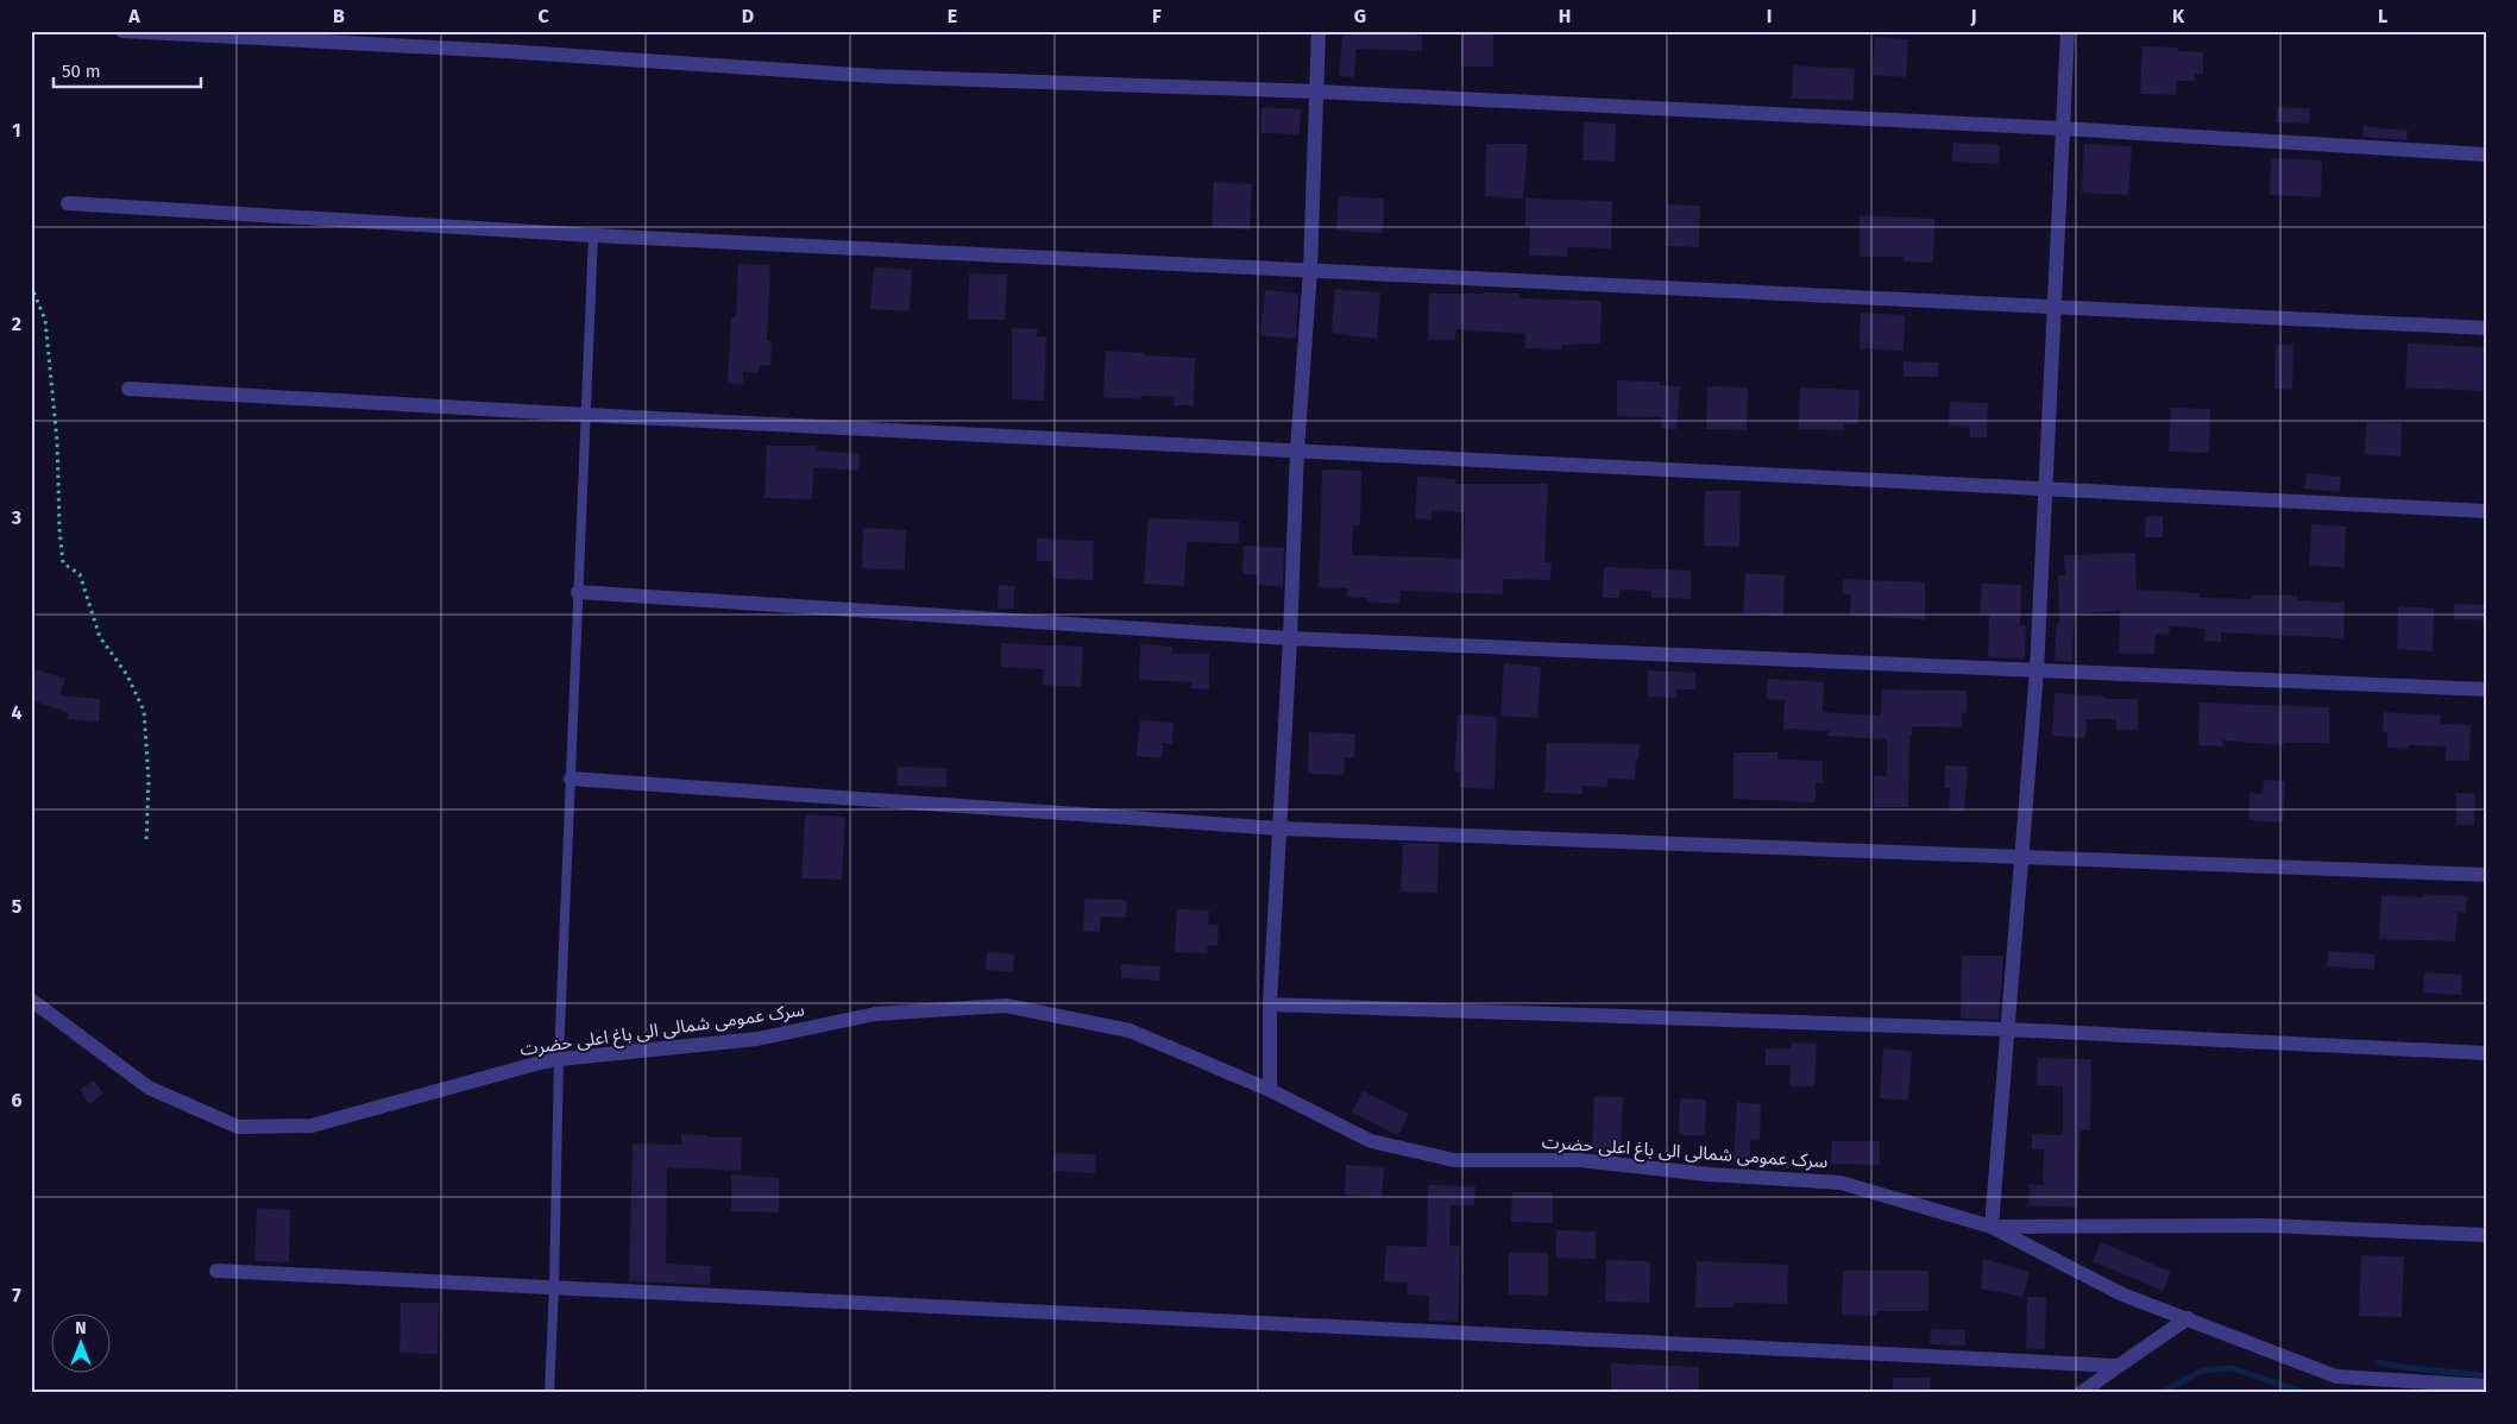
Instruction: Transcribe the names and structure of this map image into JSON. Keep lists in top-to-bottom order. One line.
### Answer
{"streets":{"street":["سرک عمومی شمالی الی باغ اعلی حضرت"]},"scale_bar":"50 m","north":"top","grid":{"columns":["A","B","C","D","E","F","G","H","I","J","K","L"],"rows":["1","2","3","4","5","6","7"]}}
